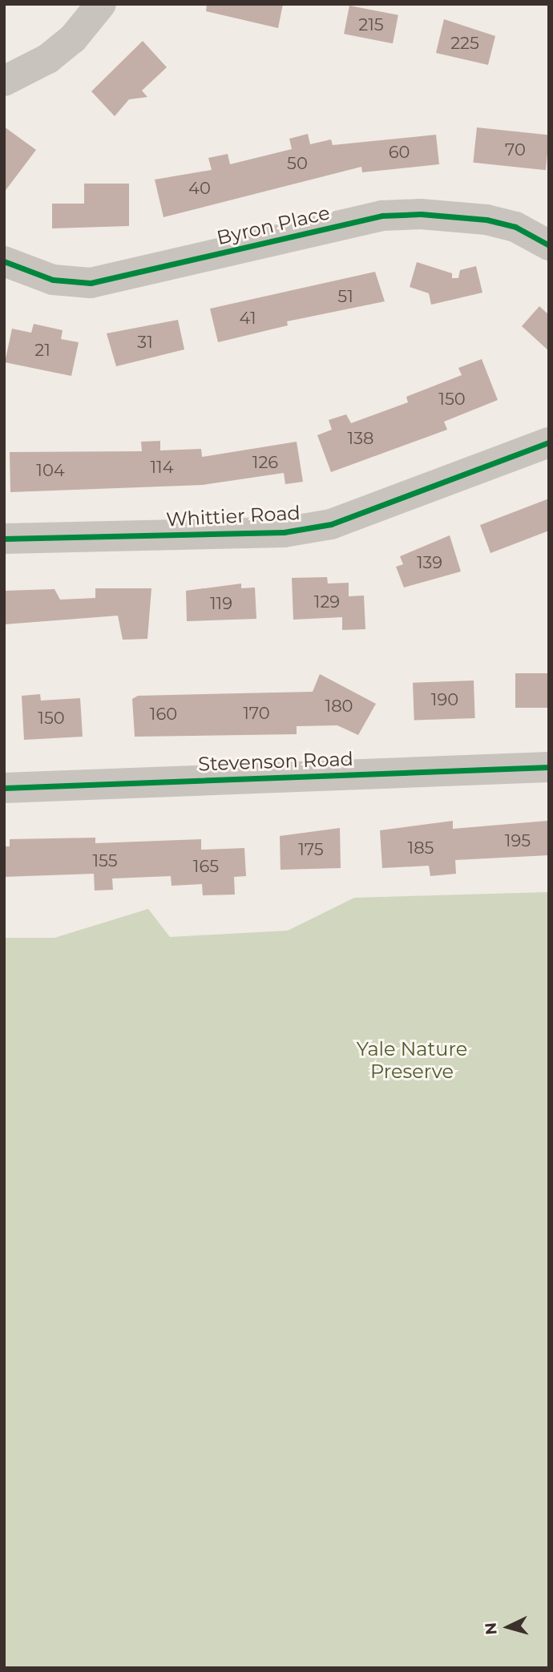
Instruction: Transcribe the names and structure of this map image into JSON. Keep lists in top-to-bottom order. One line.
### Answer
{"streets":{"street":["Byron Place","Whittier Road","Stevenson Road"]},"parks":["Yale Nature Preserve"],"house_numbers":["215","225","70","60","50","40","51","41","31","21","150","138","126","114","104","139","129","119","190","180","170","160","150","195","185","175","155","165"],"north":"left"}
